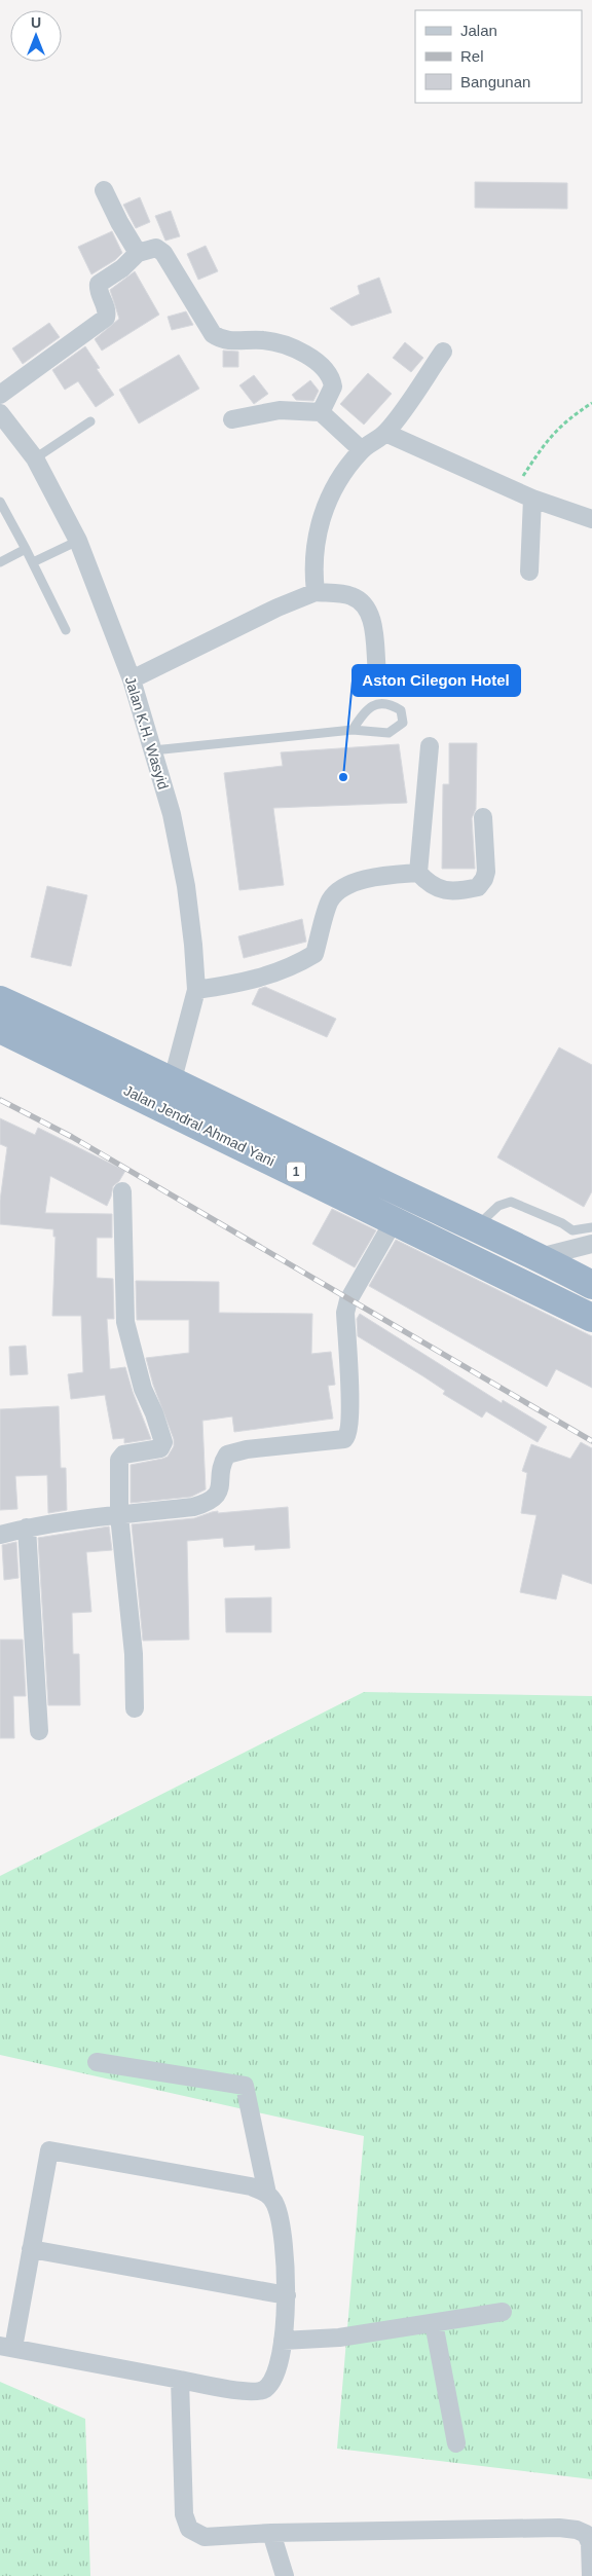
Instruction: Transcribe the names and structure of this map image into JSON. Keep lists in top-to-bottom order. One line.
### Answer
{"streets":{"highway":["Jalan Jendral Ahmad Yani","1"],"street":["Jalan K.H. Wasyid"]},"crossings":[["Jalan K.H. Wasyid","Jalan Jendral Ahmad Yani"]],"places":["Aston Cilegon Hotel"],"legend":["Jalan","Rel","Bangunan"],"north":"top"}
